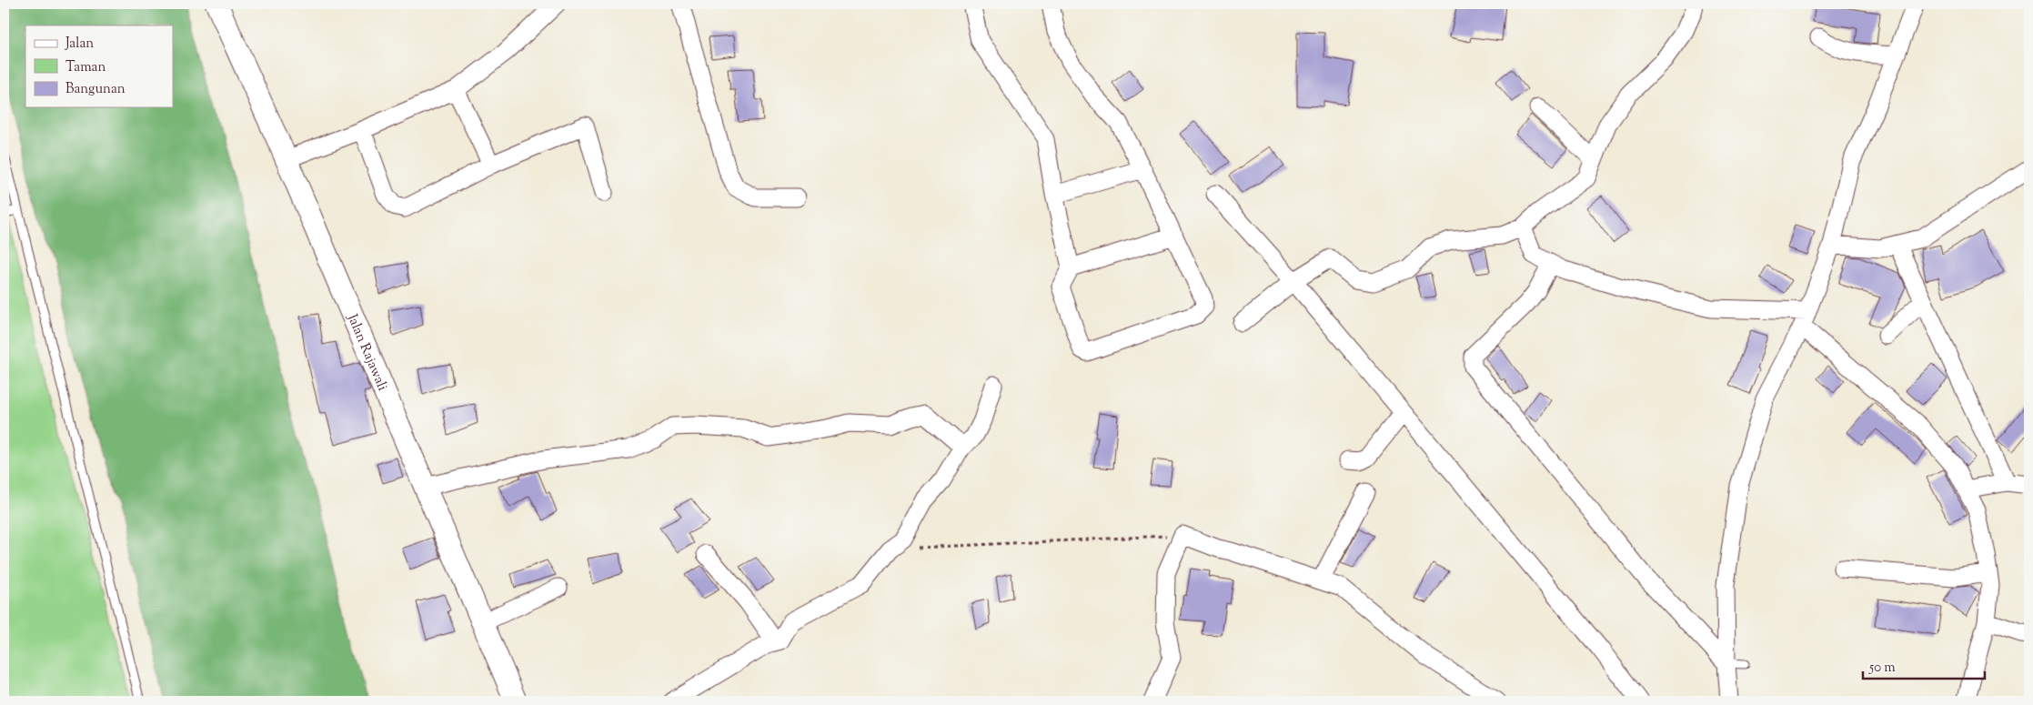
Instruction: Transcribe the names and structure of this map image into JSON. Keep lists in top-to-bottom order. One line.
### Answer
{"streets":{"street":["Jalan Rajawali"]},"legend":["Jalan","Taman","Bangunan"],"scale_bar":"50 m"}
